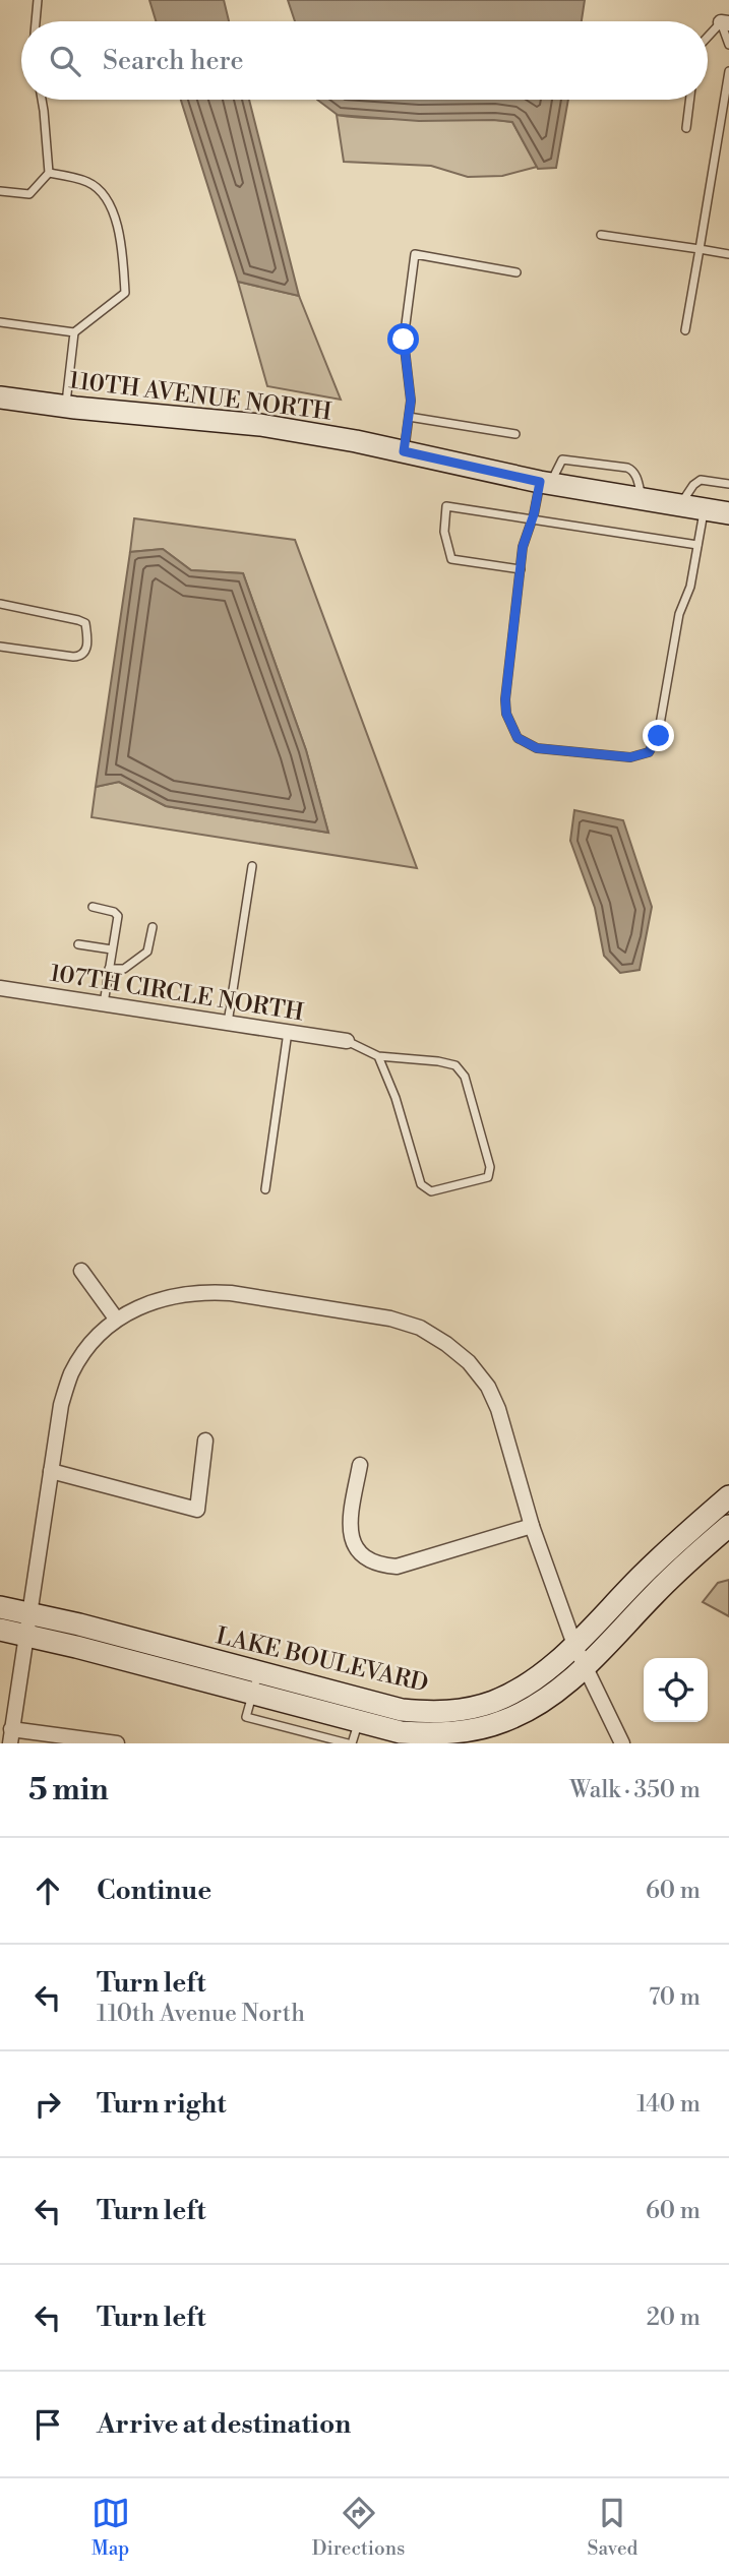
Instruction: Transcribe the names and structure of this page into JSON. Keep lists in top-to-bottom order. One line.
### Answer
{"streets":{"street":["110TH AVENUE NORTH","107TH CIRCLE NORTH","LAKE BOULEVARD"]},"page":{"search":"Search here","heading":["5 min","Walk · 350 m"],"list":[["Continue","60 m"],["Turn left","110th Avenue North","70 m"],["Turn right","140 m"],["Turn left","60 m"],["Turn left","20 m"],"Arrive at destination"],"nav":["Map","Directions","Saved"]}}
